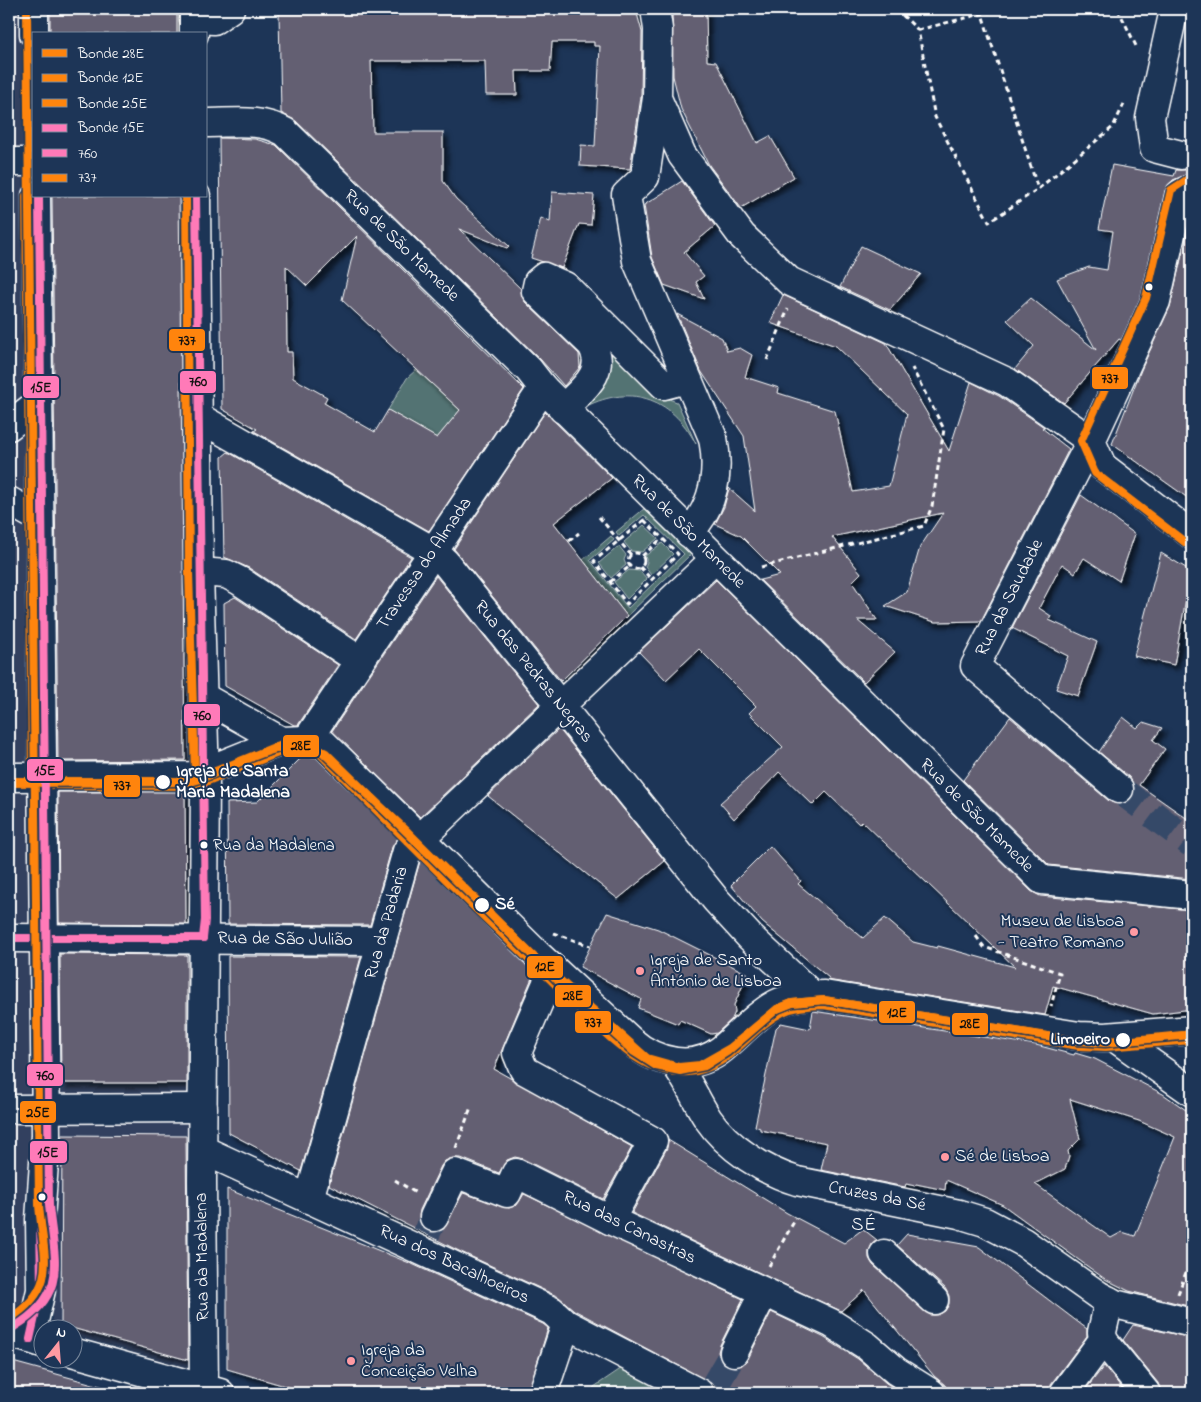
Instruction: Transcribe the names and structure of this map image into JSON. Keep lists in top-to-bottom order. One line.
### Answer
{"streets":{"street":["Rua de São Mamede","Travessa do Almada","Rua da Saudade","Rua das Pedras Negras","Rua da Padaria","Rua de São Julião","Cruzes da Sé","Rua das Canastras","Rua da Madalena","Rua dos Bacalhoeiros"]},"crossings":[["Rua de São Mamede","Travessa do Almada"],["Rua de São Mamede","Rua da Padaria"],["Travessa do Almada","Rua das Pedras Negras"],["Rua das Pedras Negras","Rua da Padaria"],["Rua das Pedras Negras","Rua da Madalena"],["Rua da Padaria","Rua de São Julião"],["Rua da Padaria","Rua dos Bacalhoeiros"],["Rua de São Julião","Rua da Madalena"],["Rua da Madalena","Rua dos Bacalhoeiros"]],"districts":["SÉ"],"places":["Igreja de Santa Maria Madalena","Rua da Madalena","Sé","Museu de Lisboa - Teatro Romano","Igreja de Santo António de Lisboa","Limoeiro","Sé de Lisboa","Igreja da Conceição Velha"],"lines":["tram line 25E","transit line 737","tram line 15E","transit line 760","tram line 12E","tram line 28E"],"legend":["Bonde 28E","Bonde 12E","Bonde 25E","Bonde 15E","760","737"],"north":"top"}
